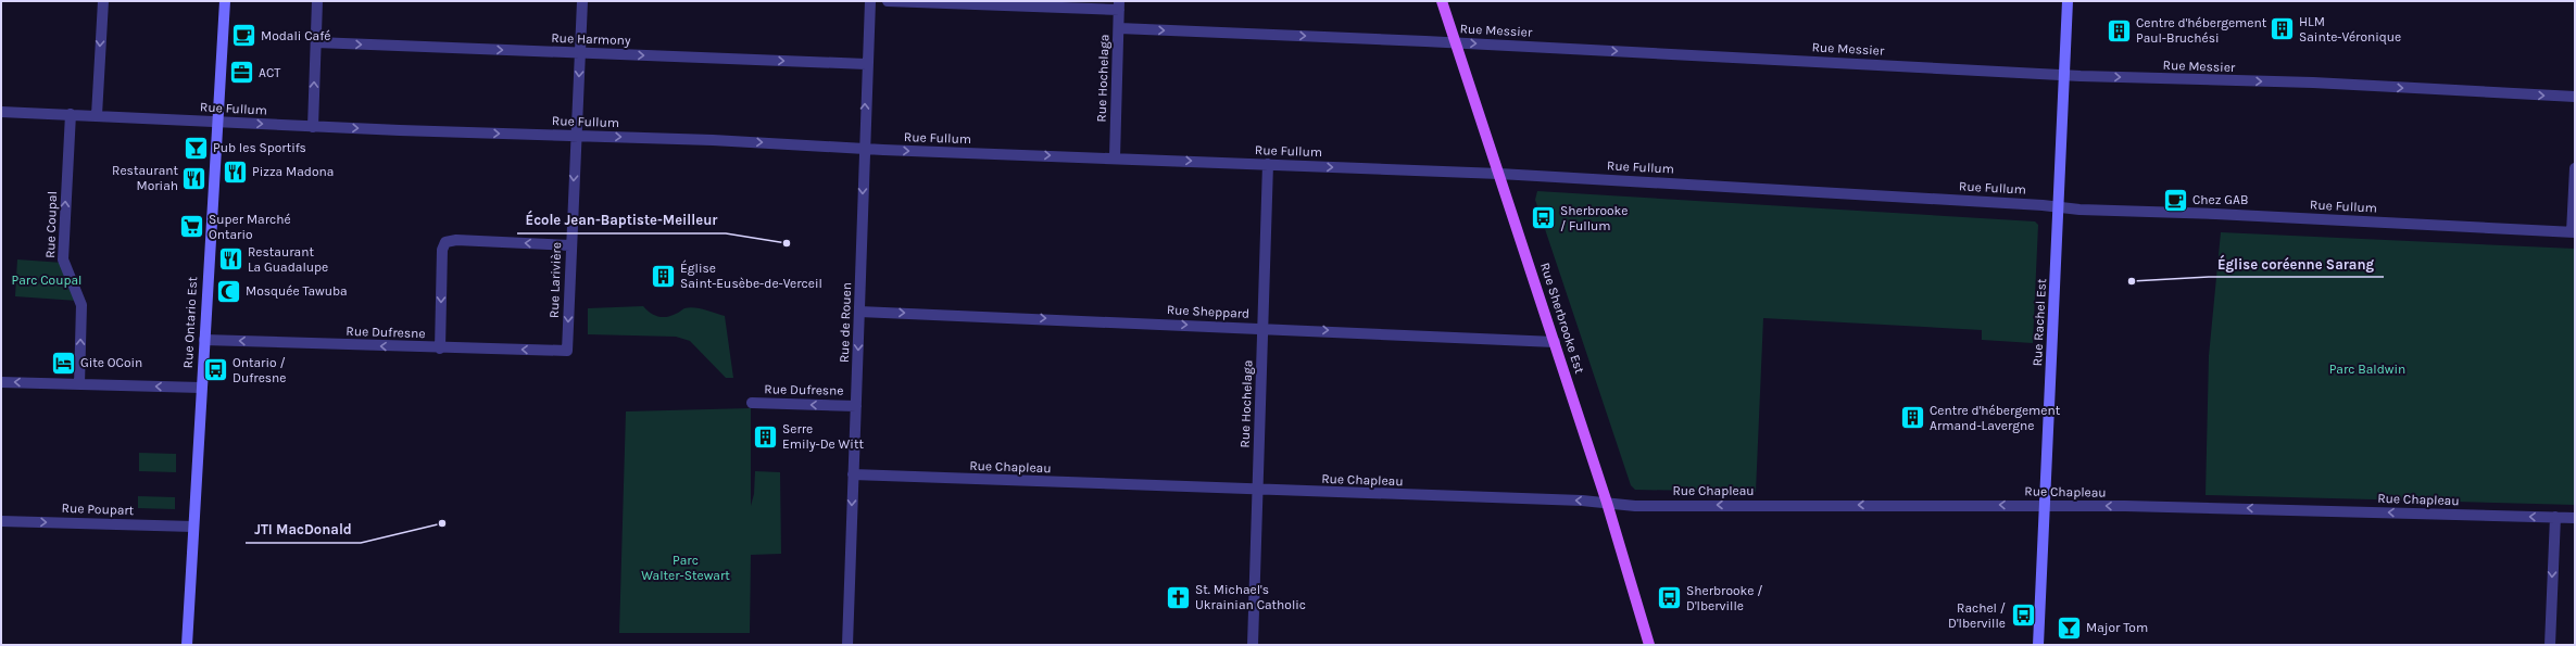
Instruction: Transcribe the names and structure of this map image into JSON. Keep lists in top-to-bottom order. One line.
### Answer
{"streets":{"main road":["Rue Sherbrooke Est","Rue Ontario Est","Rue Rachel Est"],"street":["Rue Messier","Rue Harmony","Rue Hochelaga","Rue Fullum","Rue Coupal","Rue Larivière","Rue Sheppard","Rue de Rouen","Rue Dufresne","Rue Chapleau","Rue Poupart"]},"crossings":[["Rue Messier","Rue Hochelaga"],["Rue Messier","Rue Sherbrooke Est"],["Rue Messier","Rue Rachel Est"],["Rue Harmony","Rue Larivière"],["Rue Harmony","Rue de Rouen"],["Rue Hochelaga","Rue Fullum"],["Rue Hochelaga","Rue Sheppard"],["Rue Hochelaga","Rue Chapleau"],["Rue Fullum","Rue Coupal"],["Rue Fullum","Rue Larivière"],["Rue Fullum","Rue Sherbrooke Est"],["Rue Fullum","Rue Ontario Est"],["Rue Fullum","Rue de Rouen"],["Rue Fullum","Rue Rachel Est"],["Rue Larivière","Rue Dufresne"],["Rue Sheppard","Rue Sherbrooke Est"],["Rue Sheppard","Rue de Rouen"],["Rue Sherbrooke Est","Rue Chapleau"],["Rue Ontario Est","Rue Dufresne"],["Rue Ontario Est","Rue Poupart"],["Rue de Rouen","Rue Dufresne"],["Rue de Rouen","Rue Chapleau"],["Rue Rachel Est","Rue Chapleau"]],"one_way":["Rue Messier","Rue Harmony","Rue Fullum","Rue Coupal","Rue Larivière","Rue Sheppard","Rue Dufresne","Rue Chapleau","Rue Poupart"],"parks":["Parc Coupal","Parc Baldwin","Parc Walter-Stewart"],"places":{"building":["HLM Sainte-Véronique","Centre d'hébergement Paul-Bruchési","Église Saint-Eusèbe-de-Verceil","Centre d'hébergement Armand-Lavergne","Serre Emily-De Witt"],"cafe":["Modali Café","Chez GAB"],"office":["ACT"],"bar":["Pub les Sportifs","Major Tom"],"restaurant":["Pizza Madona","Restaurant Moriah","Restaurant La Guadalupe"],"bus stop":["Sherbrooke / Fullum","Ontario / Dufresne","Sherbrooke / D'Iberville","Rachel / D'Iberville"],"supermarket":["Super Marché Ontario"],"other":["École Jean-Baptiste-Meilleur","Église coréenne Sarang","JTI MacDonald"],"mosque":["Mosquée Tawuba"],"hotel":["Gite OCoin"],"church":["St. Michael's Ukrainian Catholic"]}}
